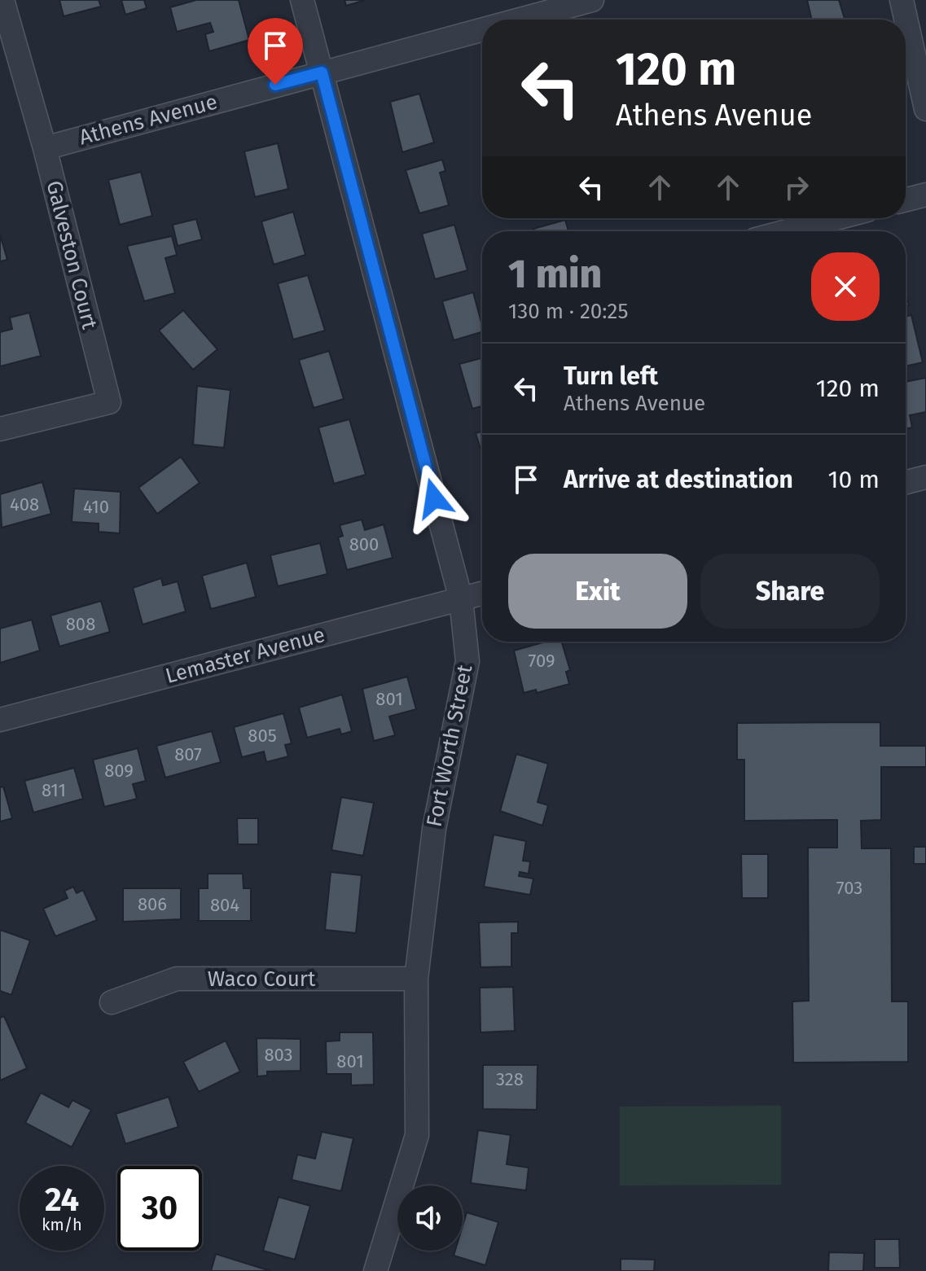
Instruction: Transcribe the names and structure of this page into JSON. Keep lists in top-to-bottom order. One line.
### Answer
{"streets":{"street":["Athens Avenue","Galveston Court","Lemaster Avenue","Fort Worth Street","Waco Court"]},"crossings":[["Athens Avenue","Galveston Court"],["Athens Avenue","Fort Worth Street"],["Lemaster Avenue","Fort Worth Street"],["Fort Worth Street","Waco Court"]],"house_numbers":["408","410","800","808","709","801","805","807","809","811","703","806","804","803","801","328"],"page":{"turn":["120 m","Athens Avenue"],"heading":["1 min","130 m · 20:25"],"list":[{"name":"Turn left","note":"Athens Avenue","value":"120 m"},{"name":"Arrive at destination","value":"10 m"}],"buttons":["Exit","Share"],"speed":"24 km/h","limit":"30"}}
